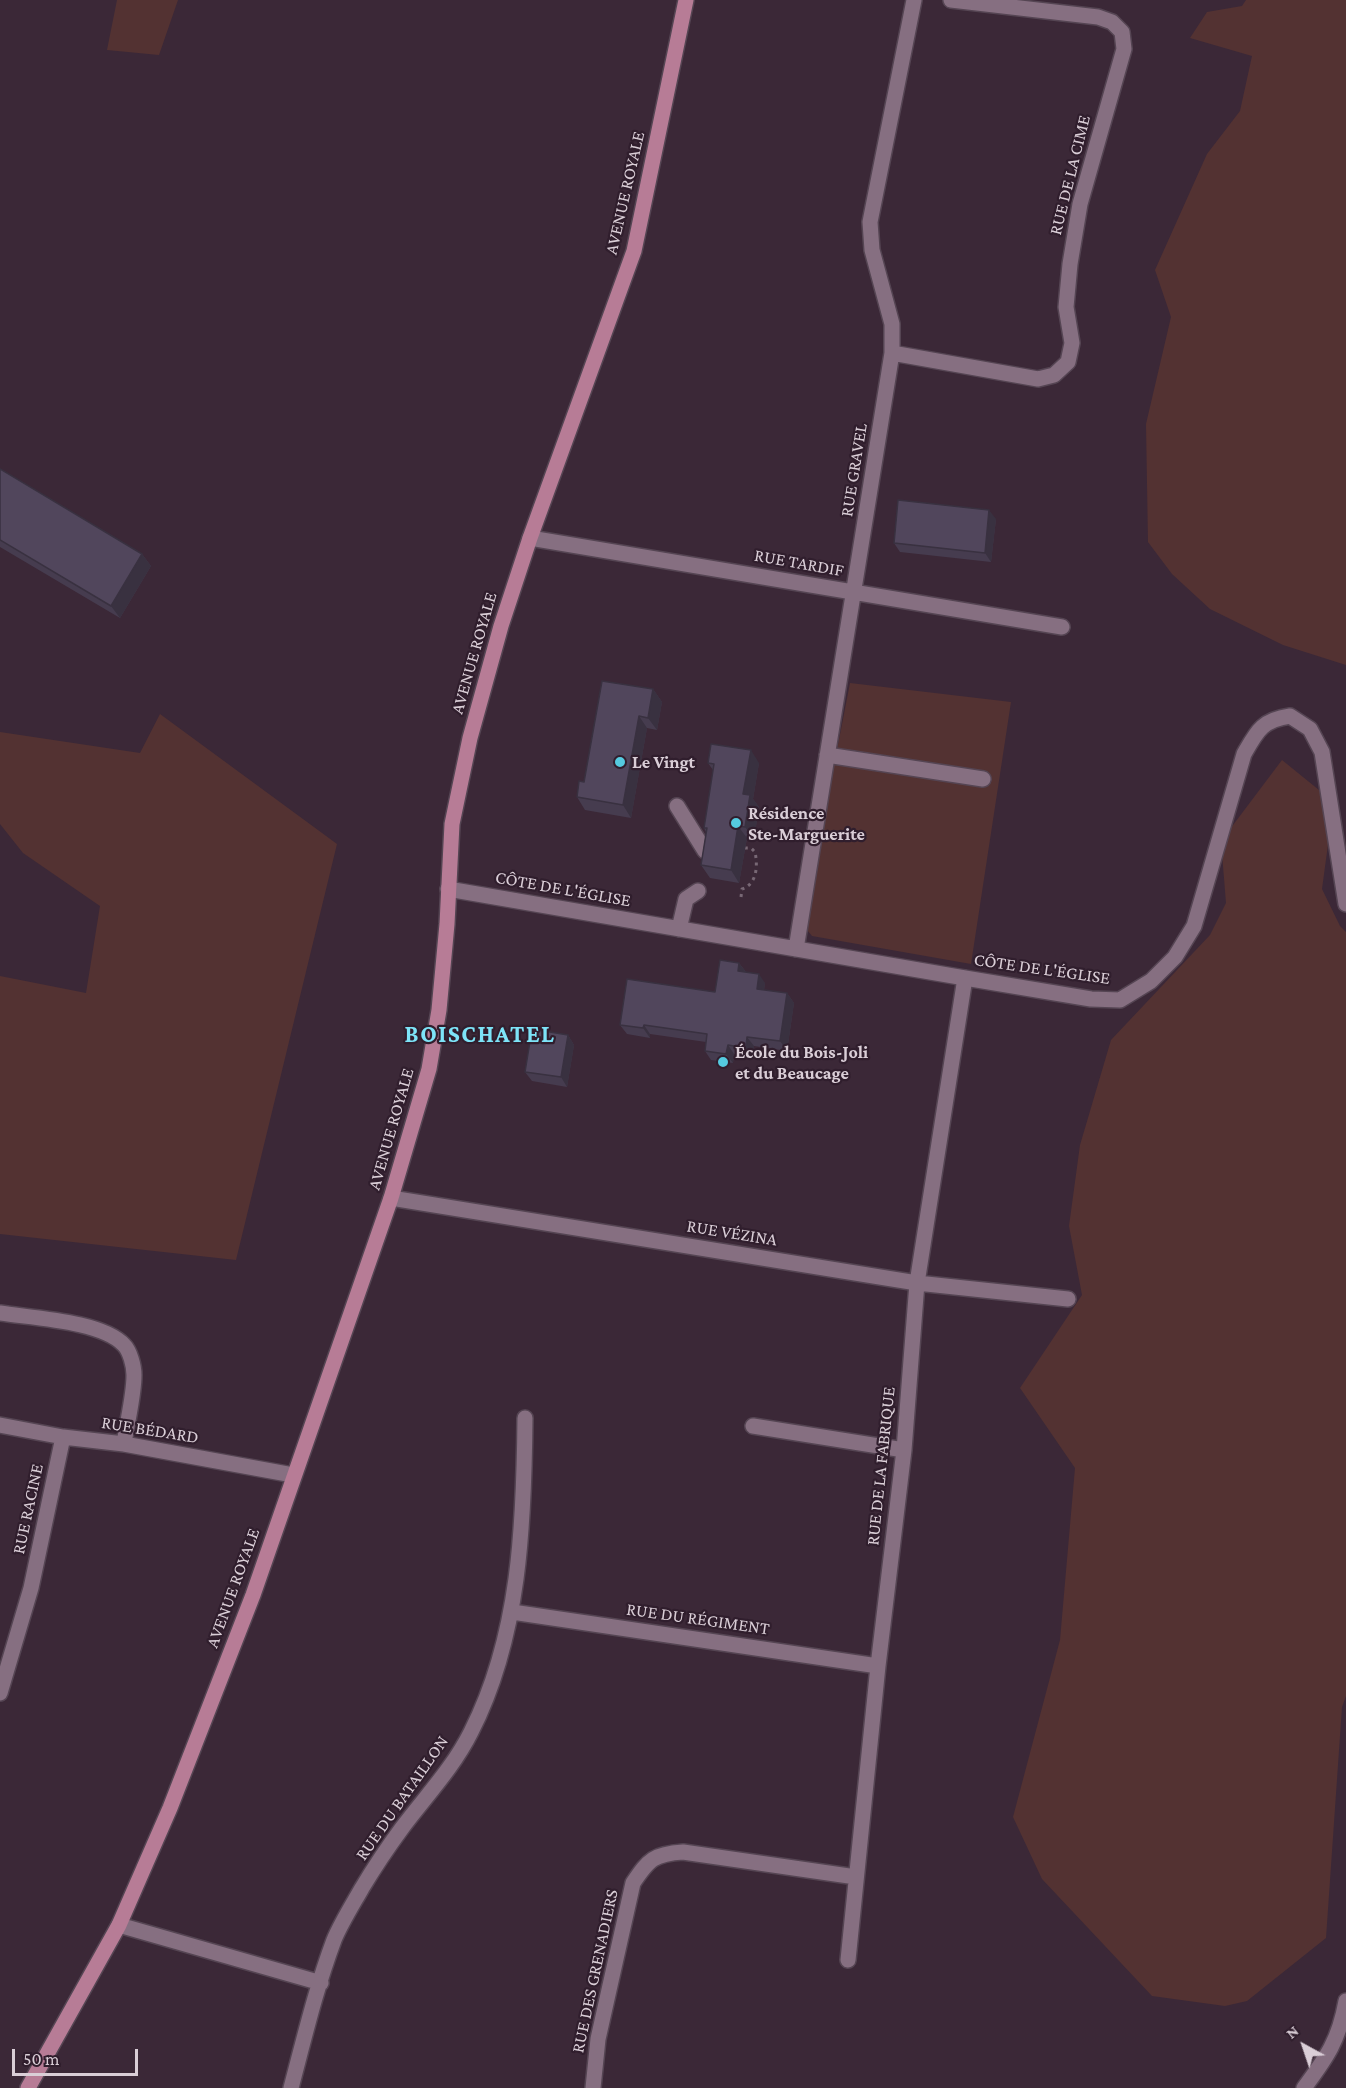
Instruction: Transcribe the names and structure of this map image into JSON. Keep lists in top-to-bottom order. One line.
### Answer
{"streets":{"main road":["AVENUE ROYALE"],"street":["RUE DE LA CIME","RUE GRAVEL","RUE TARDIF","CÔTE DE L'ÉGLISE","RUE VÉZINA","RUE BÉDARD","RUE DE LA FABRIQUE","RUE RACINE","RUE DU RÉGIMENT","RUE DU BATAILLON","RUE DES GRENADIERS"]},"crossings":[["RUE DE LA CIME","RUE GRAVEL"],["AVENUE ROYALE","RUE TARDIF"],["AVENUE ROYALE","CÔTE DE L'ÉGLISE"],["AVENUE ROYALE","RUE VÉZINA"],["AVENUE ROYALE","RUE BÉDARD"],["RUE GRAVEL","RUE TARDIF"],["RUE GRAVEL","CÔTE DE L'ÉGLISE"],["CÔTE DE L'ÉGLISE","RUE DE LA FABRIQUE"],["RUE VÉZINA","RUE DE LA FABRIQUE"],["RUE BÉDARD","RUE RACINE"],["RUE DE LA FABRIQUE","RUE DU RÉGIMENT"],["RUE DE LA FABRIQUE","RUE DES GRENADIERS"],["RUE DU RÉGIMENT","RUE DU BATAILLON"]],"districts":["BOISCHATEL"],"places":["Le Vingt","Résidence Ste-Marguerite","École du Bois-Joli et du Beaucage"],"scale_bar":"50 m","north":"top left"}
